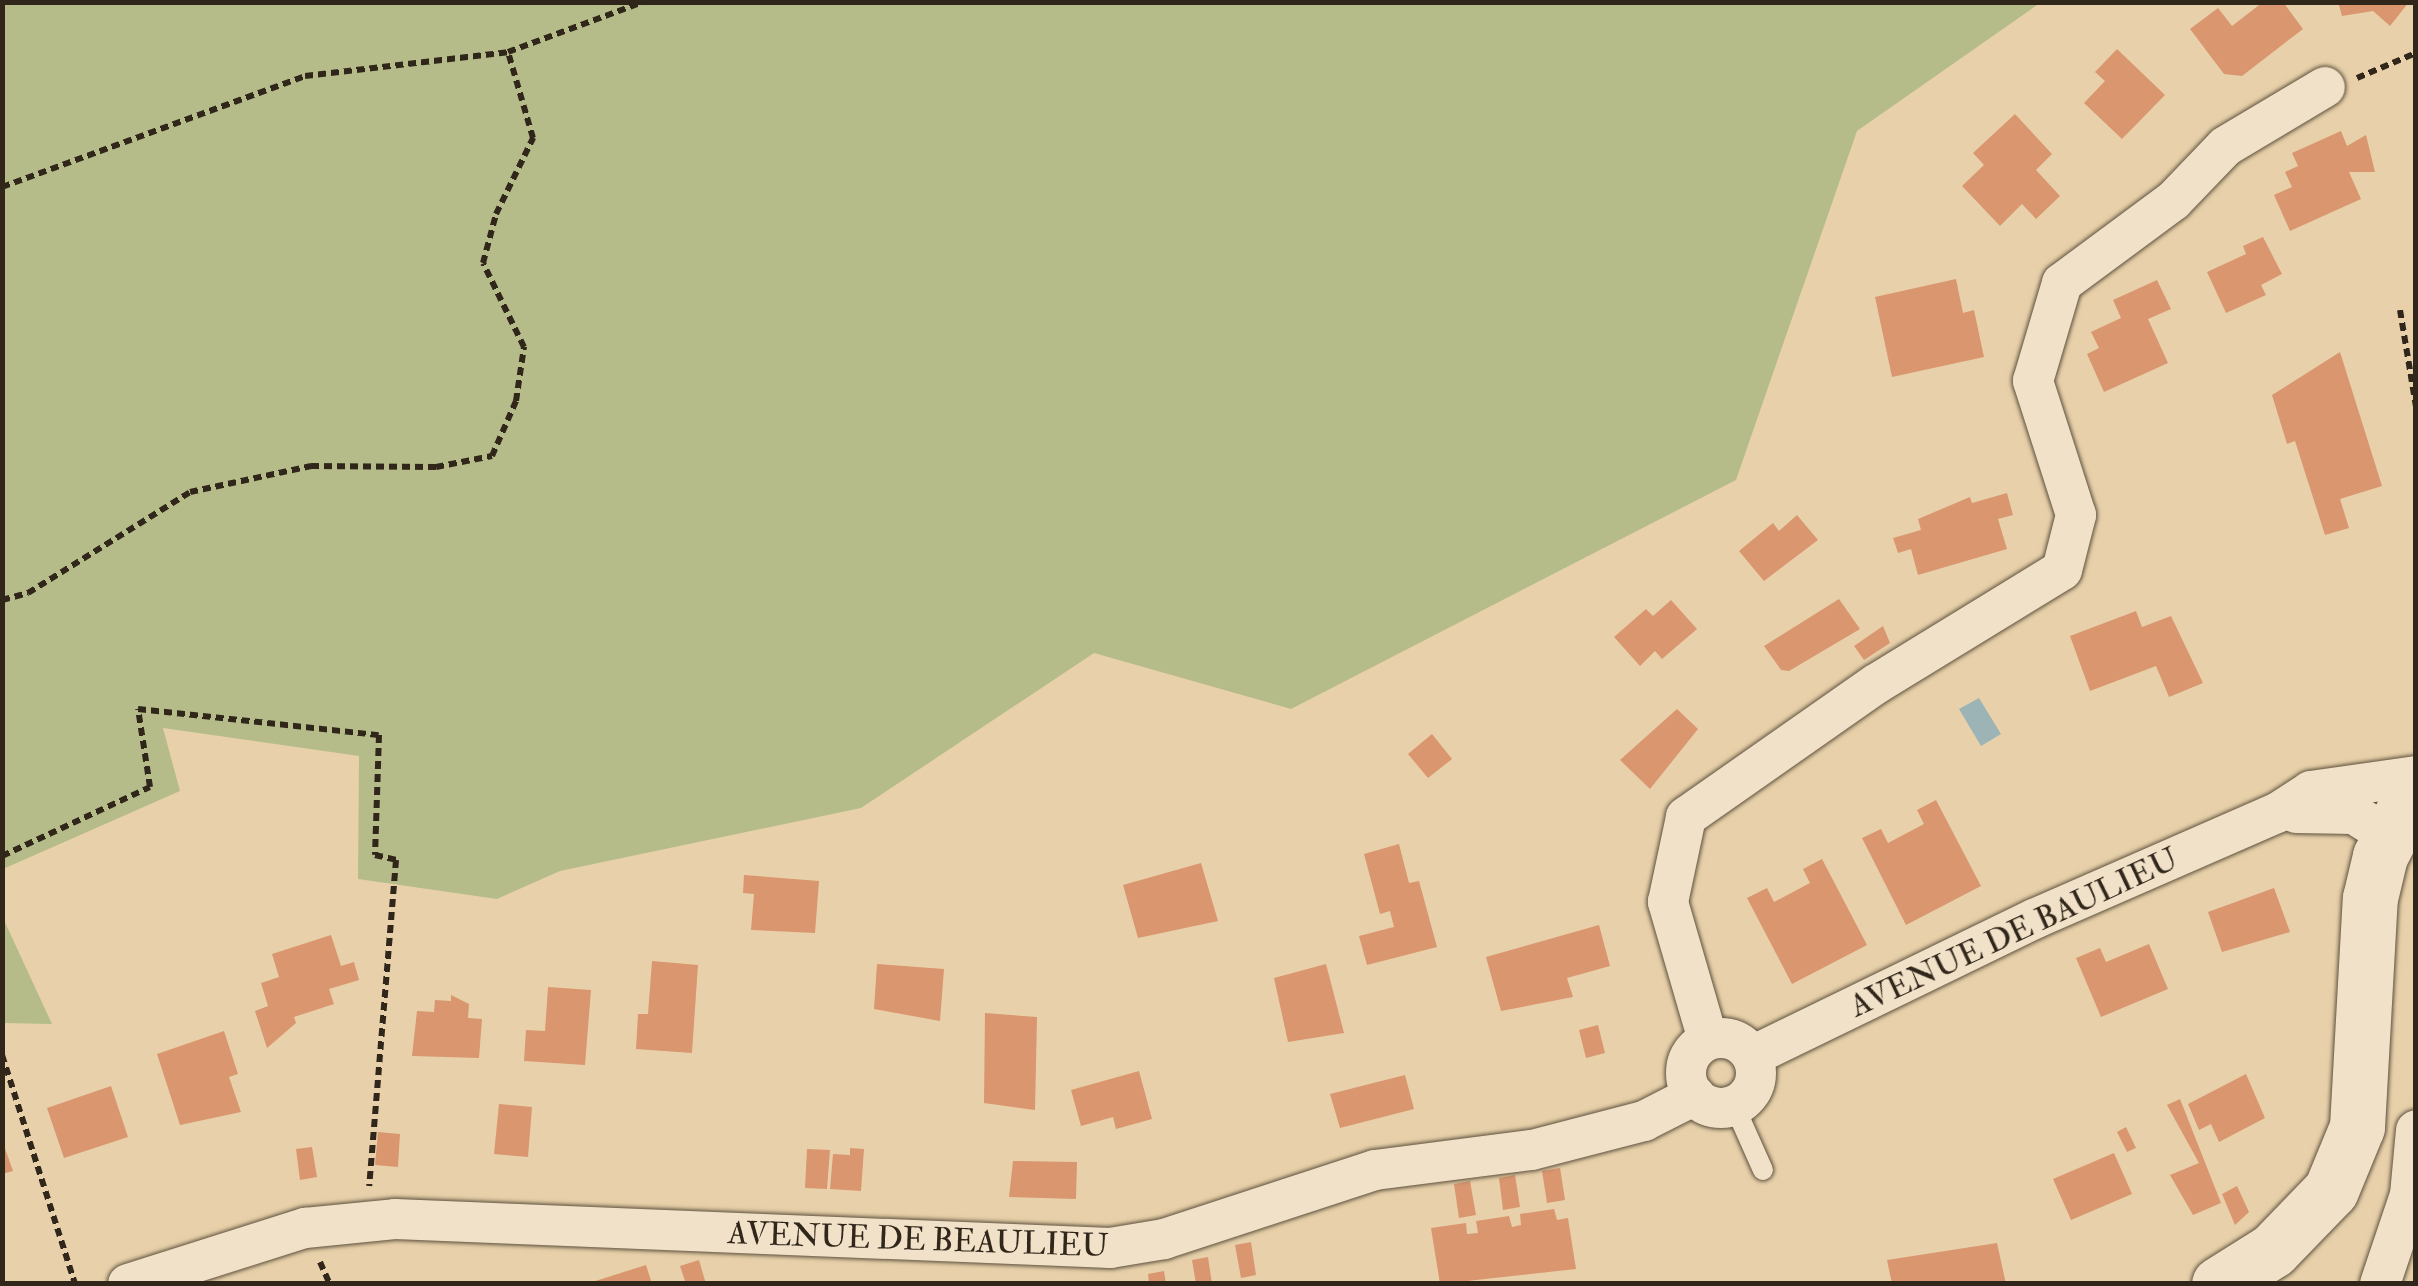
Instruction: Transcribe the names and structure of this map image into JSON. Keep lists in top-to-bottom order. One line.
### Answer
{"streets":{"street":["AVENUE DE BAULIEU","AVENUE DE BEAULIEU"]},"crossings":[["AVENUE DE BAULIEU","AVENUE DE BEAULIEU"]]}
